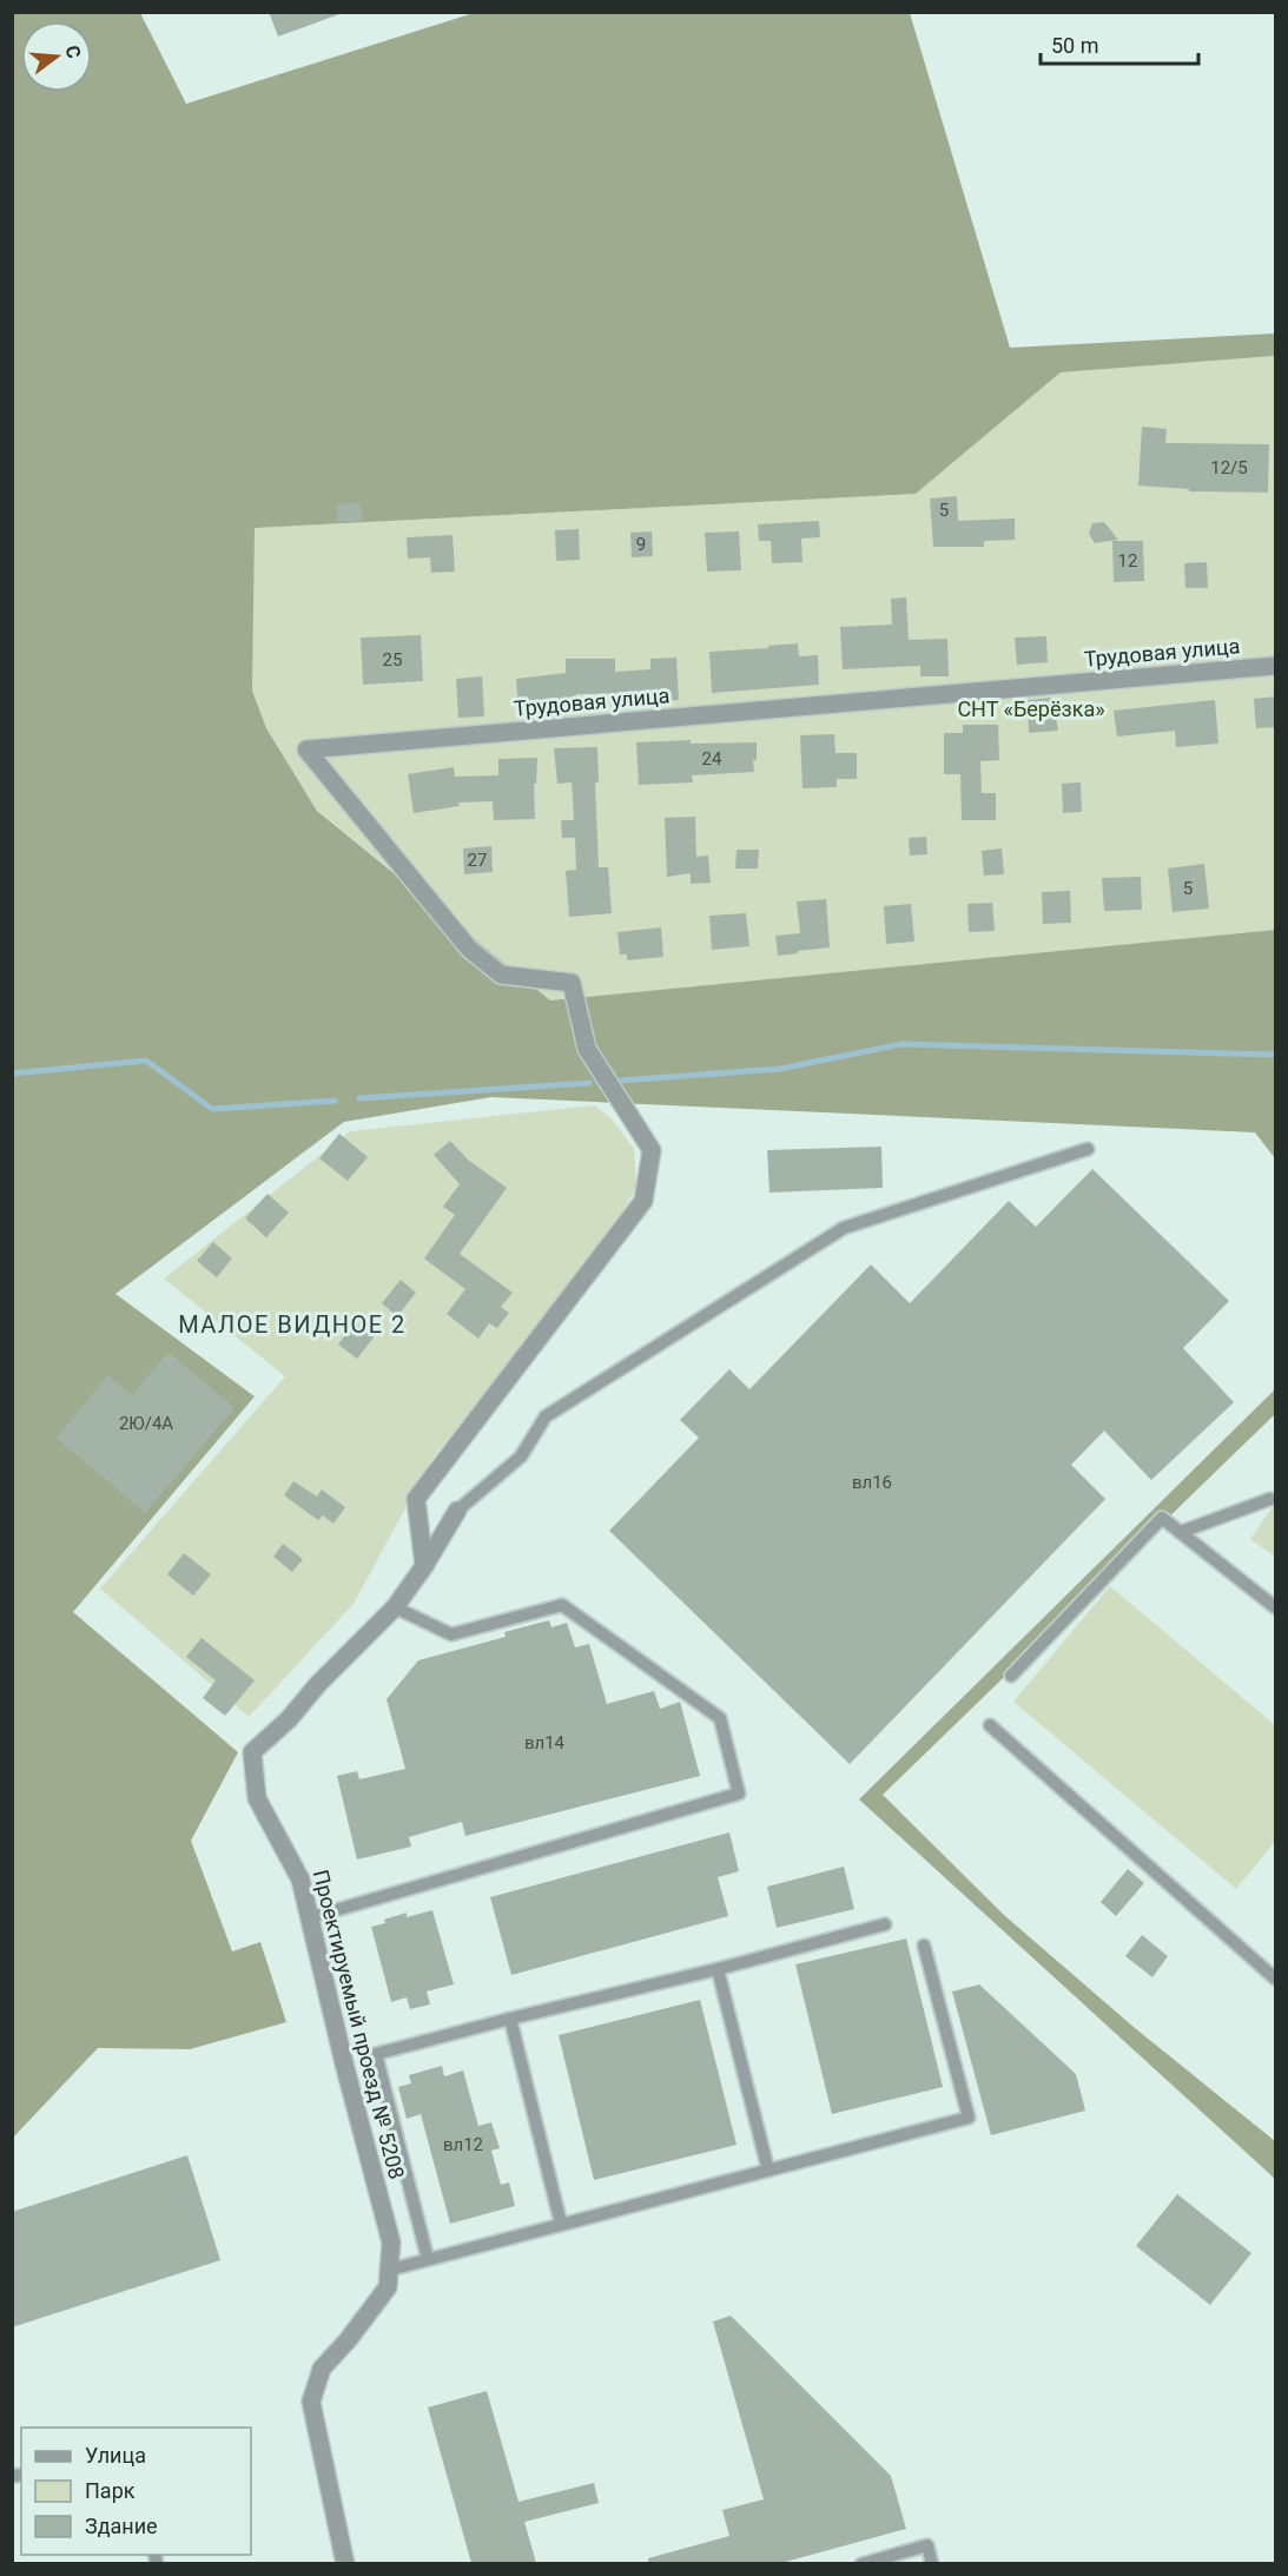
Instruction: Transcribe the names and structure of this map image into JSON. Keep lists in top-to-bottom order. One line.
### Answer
{"streets":{"street":["Трудовая улица","Проектируемый проезд № 5208"]},"crossings":[["Трудовая улица","Проектируемый проезд № 5208"]],"districts":["МАЛОЕ ВИДНОЕ 2"],"parks":["СНТ «Берёзка»"],"house_numbers":["12/5","5","9","12","25","24","27","5","2Ю/4А","вл16","вл14","вл12"],"legend":["Улица","Парк","Здание"],"scale_bar":"50 m","north":"right"}
